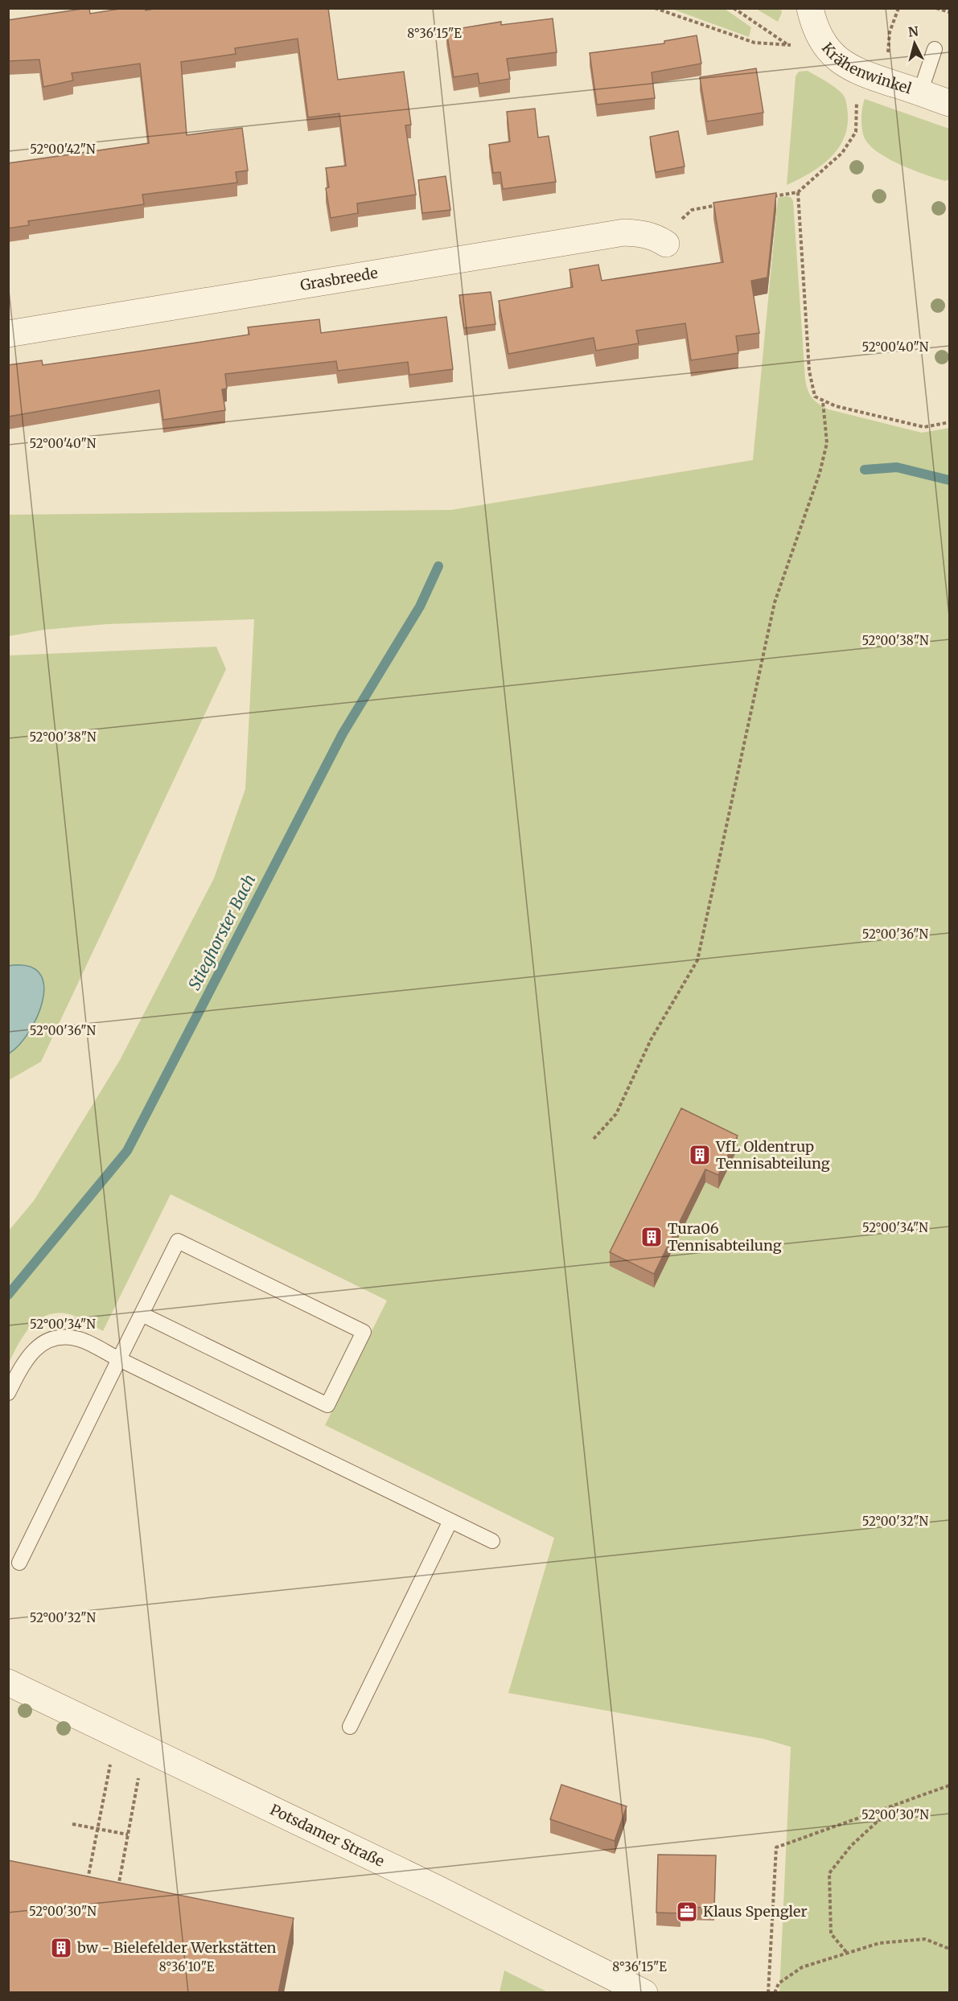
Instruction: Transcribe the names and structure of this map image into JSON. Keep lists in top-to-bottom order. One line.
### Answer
{"streets":{"street":["Krähenwinkel","Grasbreede","Potsdamer Straße"]},"water":["Stieghorster Bach"],"places":{"building":["VfL Oldentrup Tennisabteilung","Tura06 Tennisabteilung","bw - Bielefelder Werkstätten"],"office":["Klaus Spengler"]},"north":"top","coordinates":["8°36'15\"E","52°00'42\"N","52°00'40\"N","52°00'38\"N","52°00'36\"N","52°00'34\"N","52°00'32\"N","52°00'30\"N","8°36'10\"E"]}
